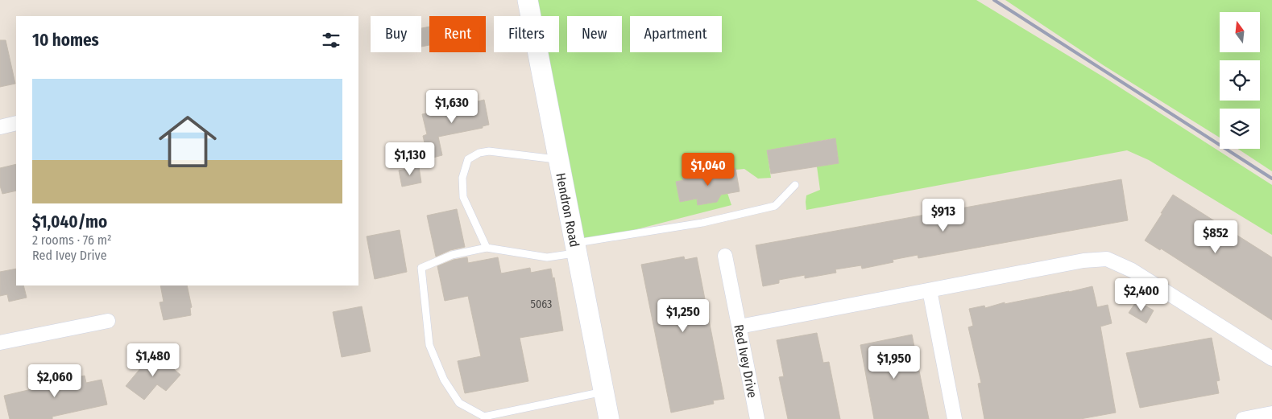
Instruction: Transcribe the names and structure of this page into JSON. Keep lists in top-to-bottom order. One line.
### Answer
{"streets":{"street":["Hendron Road","Red Ivey Drive"]},"house_numbers":["5063"],"north":"top","page":{"chip":["Buy","Rent","Filters","New","Apartment"],"heading":"10 homes","list":[{"name":"$1,040/mo","note":"2 rooms · 76 m² · Red Ivey Drive"}],"price":["$1,630","$1,130","$1,040","$913","$852","$2,400","$1,250","$1,480","$1,950","$2,060"]}}
